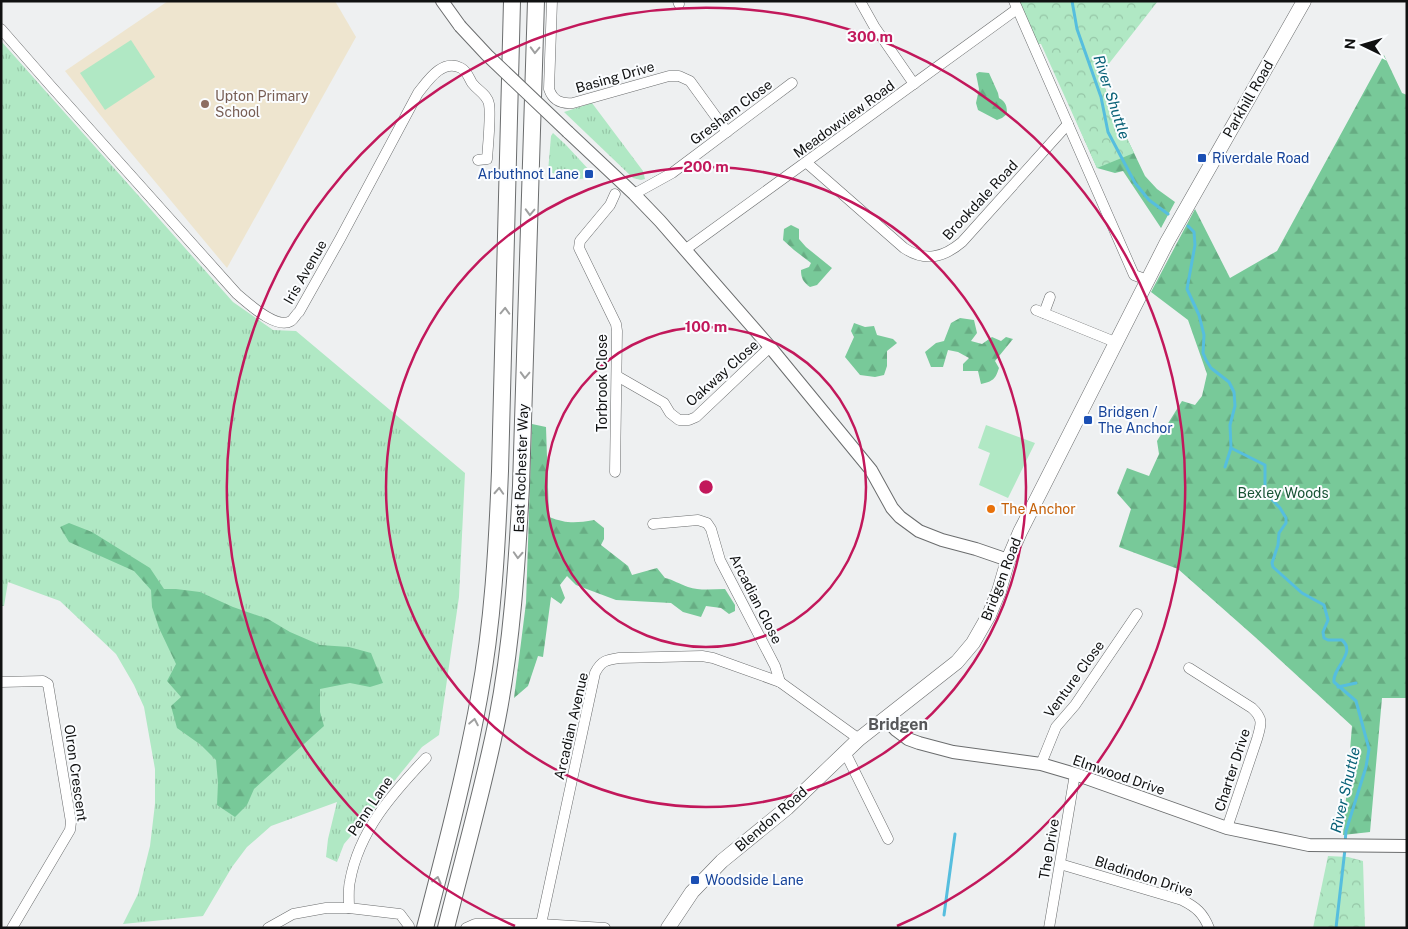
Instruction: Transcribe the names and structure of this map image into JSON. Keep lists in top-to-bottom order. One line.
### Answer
{"streets":{"highway":["East Rochester Way"],"main road":["Parkhill Road","Bridgen Road","Blendon Road"],"street":["Basing Drive","Gresham Close","Meadowview Road","Brookdale Road","Iris Avenue","Oakway Close","Torbrook Close","Arcadian Close","Venture Close","Arcadian Avenue","Charter Drive","Olron Crescent","Elmwood Drive","Penn Lane","The Drive","Bladindon Drive"]},"crossings":[["Basing Drive","Gresham Close"],["Parkhill Road","Bridgen Road"],["Meadowview Road","Brookdale Road"],["Oakway Close","Torbrook Close"],["Bridgen Road","Elmwood Drive"],["Bridgen Road","Blendon Road"],["Arcadian Close","Arcadian Avenue"],["Venture Close","Elmwood Drive"],["Arcadian Avenue","Blendon Road"],["Charter Drive","Elmwood Drive"],["Elmwood Drive","Blendon Road"],["Elmwood Drive","The Drive"],["The Drive","Bladindon Drive"]],"districts":["Bridgen"],"water":["River Shuttle"],"parks":["Bexley Woods"],"places":{"other":["Upton Primary School","The Anchor"],"transit":["Riverdale Road","Arbuthnot Lane","Bridgen / The Anchor","Woodside Lane"]},"north":"left","rings":["300 m","200 m","100 m"]}
